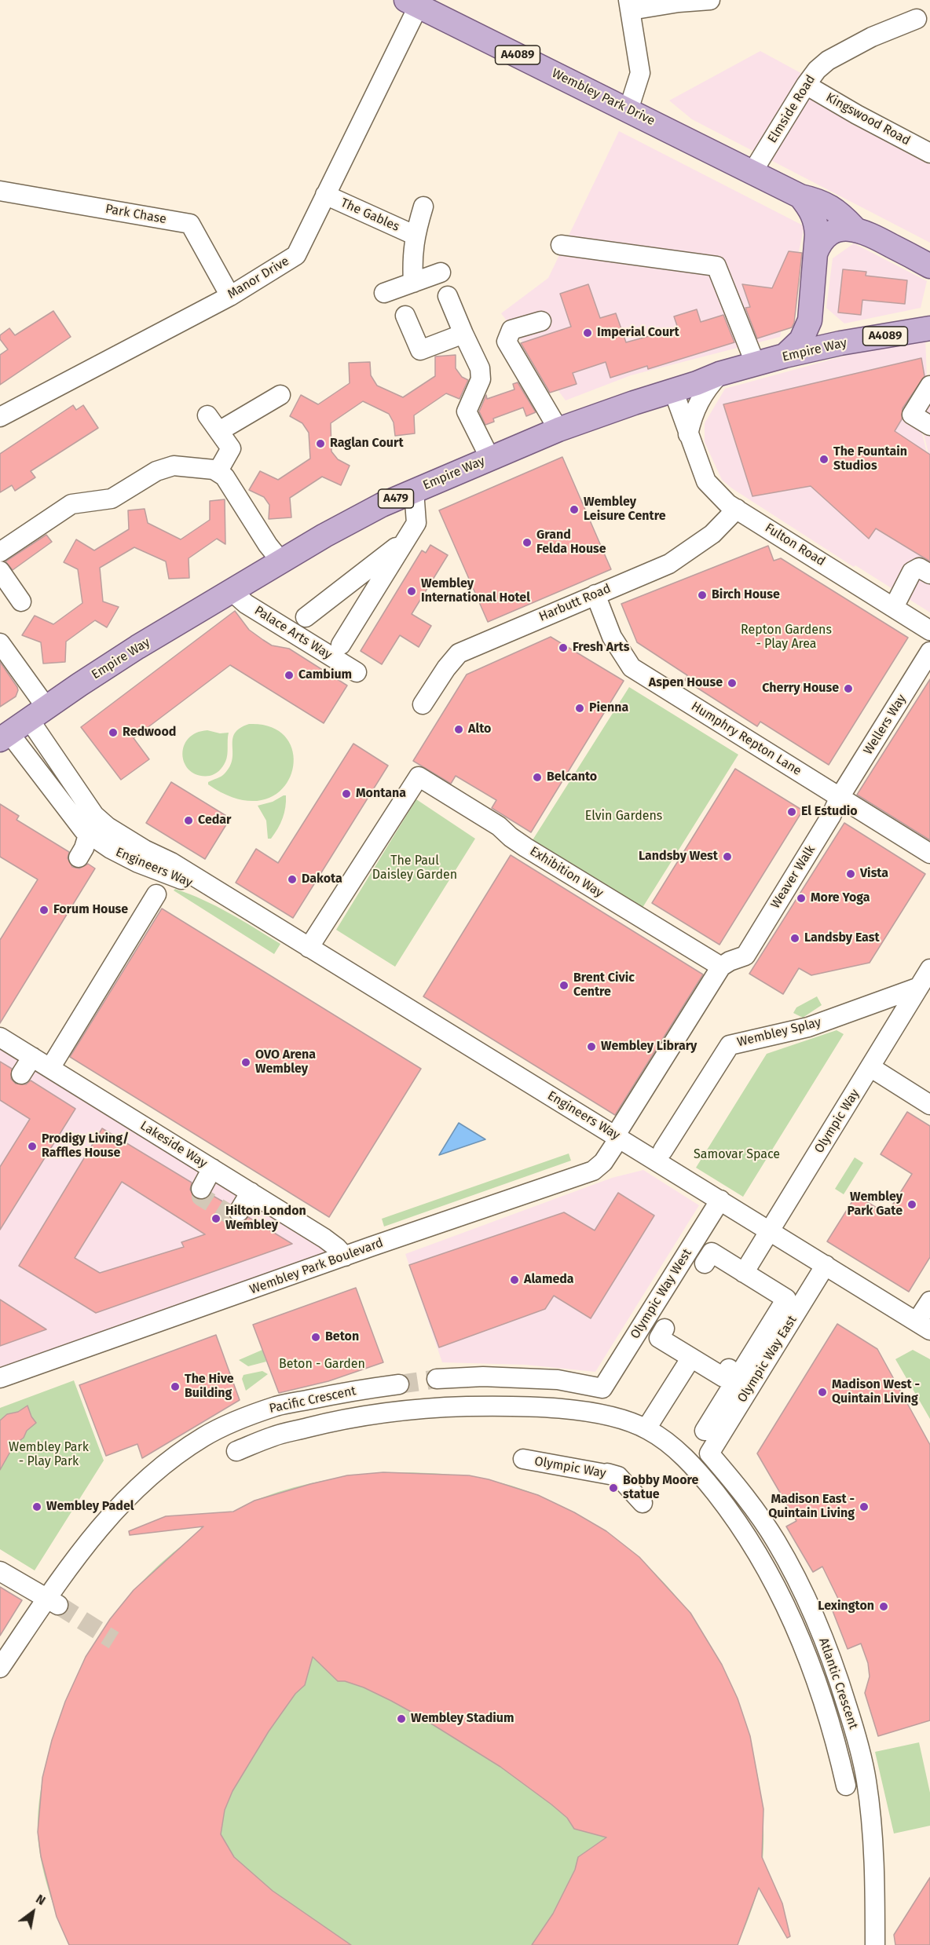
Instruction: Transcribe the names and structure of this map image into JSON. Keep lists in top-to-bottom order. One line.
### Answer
{"streets":{"main road":["A4089","Wembley Park Drive","Empire Way","A479"],"street":["Elmside Road","Kingswood Road","Park Chase","The Gables","Manor Drive","Fulton Road","Harbutt Road","Palace Arts Way","Wellers Way","Humphry Repton Lane","Engineers Way","Exhibition Way","Weaver Walk","Wembley Splay","Olympic Way","Lakeside Way","Wembley Park Boulevard","Olympic Way West","Olympic Way East","Pacific Crescent","Atlantic Crescent"]},"crossings":[["Wembley Park Drive","Elmside Road"],["Wembley Park Drive","Manor Drive"],["Wembley Park Drive","Empire Way"],["Elmside Road","Kingswood Road"],["Park Chase","Manor Drive"],["The Gables","Manor Drive"],["Empire Way","Fulton Road"],["Empire Way","Palace Arts Way"],["Empire Way","Engineers Way"],["Fulton Road","Harbutt Road"],["Harbutt Road","Humphry Repton Lane"],["Wellers Way","Humphry Repton Lane"],["Wellers Way","Weaver Walk"],["Humphry Repton Lane","Weaver Walk"],["Engineers Way","Exhibition Way"],["Engineers Way","Olympic Way"],["Engineers Way","Wembley Park Boulevard"],["Engineers Way","Olympic Way West"],["Engineers Way","Olympic Way East"],["Exhibition Way","Weaver Walk"],["Wembley Splay","Olympic Way"],["Lakeside Way","Wembley Park Boulevard"],["Olympic Way East","Atlantic Crescent"]],"parks":["Repton Gardens - Play Area","Elvin Gardens","The Paul Daisley Garden","Samovar Space","Beton - Garden","Wembley Park - Play Park"],"places":["Imperial Court","Raglan Court","The Fountain Studios","Wembley Leisure Centre","Grand Felda House","Wembley International Hotel","Birch House","Fresh Arts","Cambium","Aspen House","Cherry House","Pienna","Alto","Redwood","Belcanto","Montana","El Estudio","Cedar","Landsby West","Vista","Dakota","More Yoga","Forum House","Landsby East","Brent Civic Centre","Wembley Library","OVO Arena Wembley","Prodigy Living/ Raffles House","Wembley Park Gate","Hilton London Wembley","Alameda","Beton","The Hive Building","Madison West - Quintain Living","Bobby Moore statue","Wembley Padel","Madison East - Quintain Living","Lexington","Wembley Stadium"],"north":"top right"}
